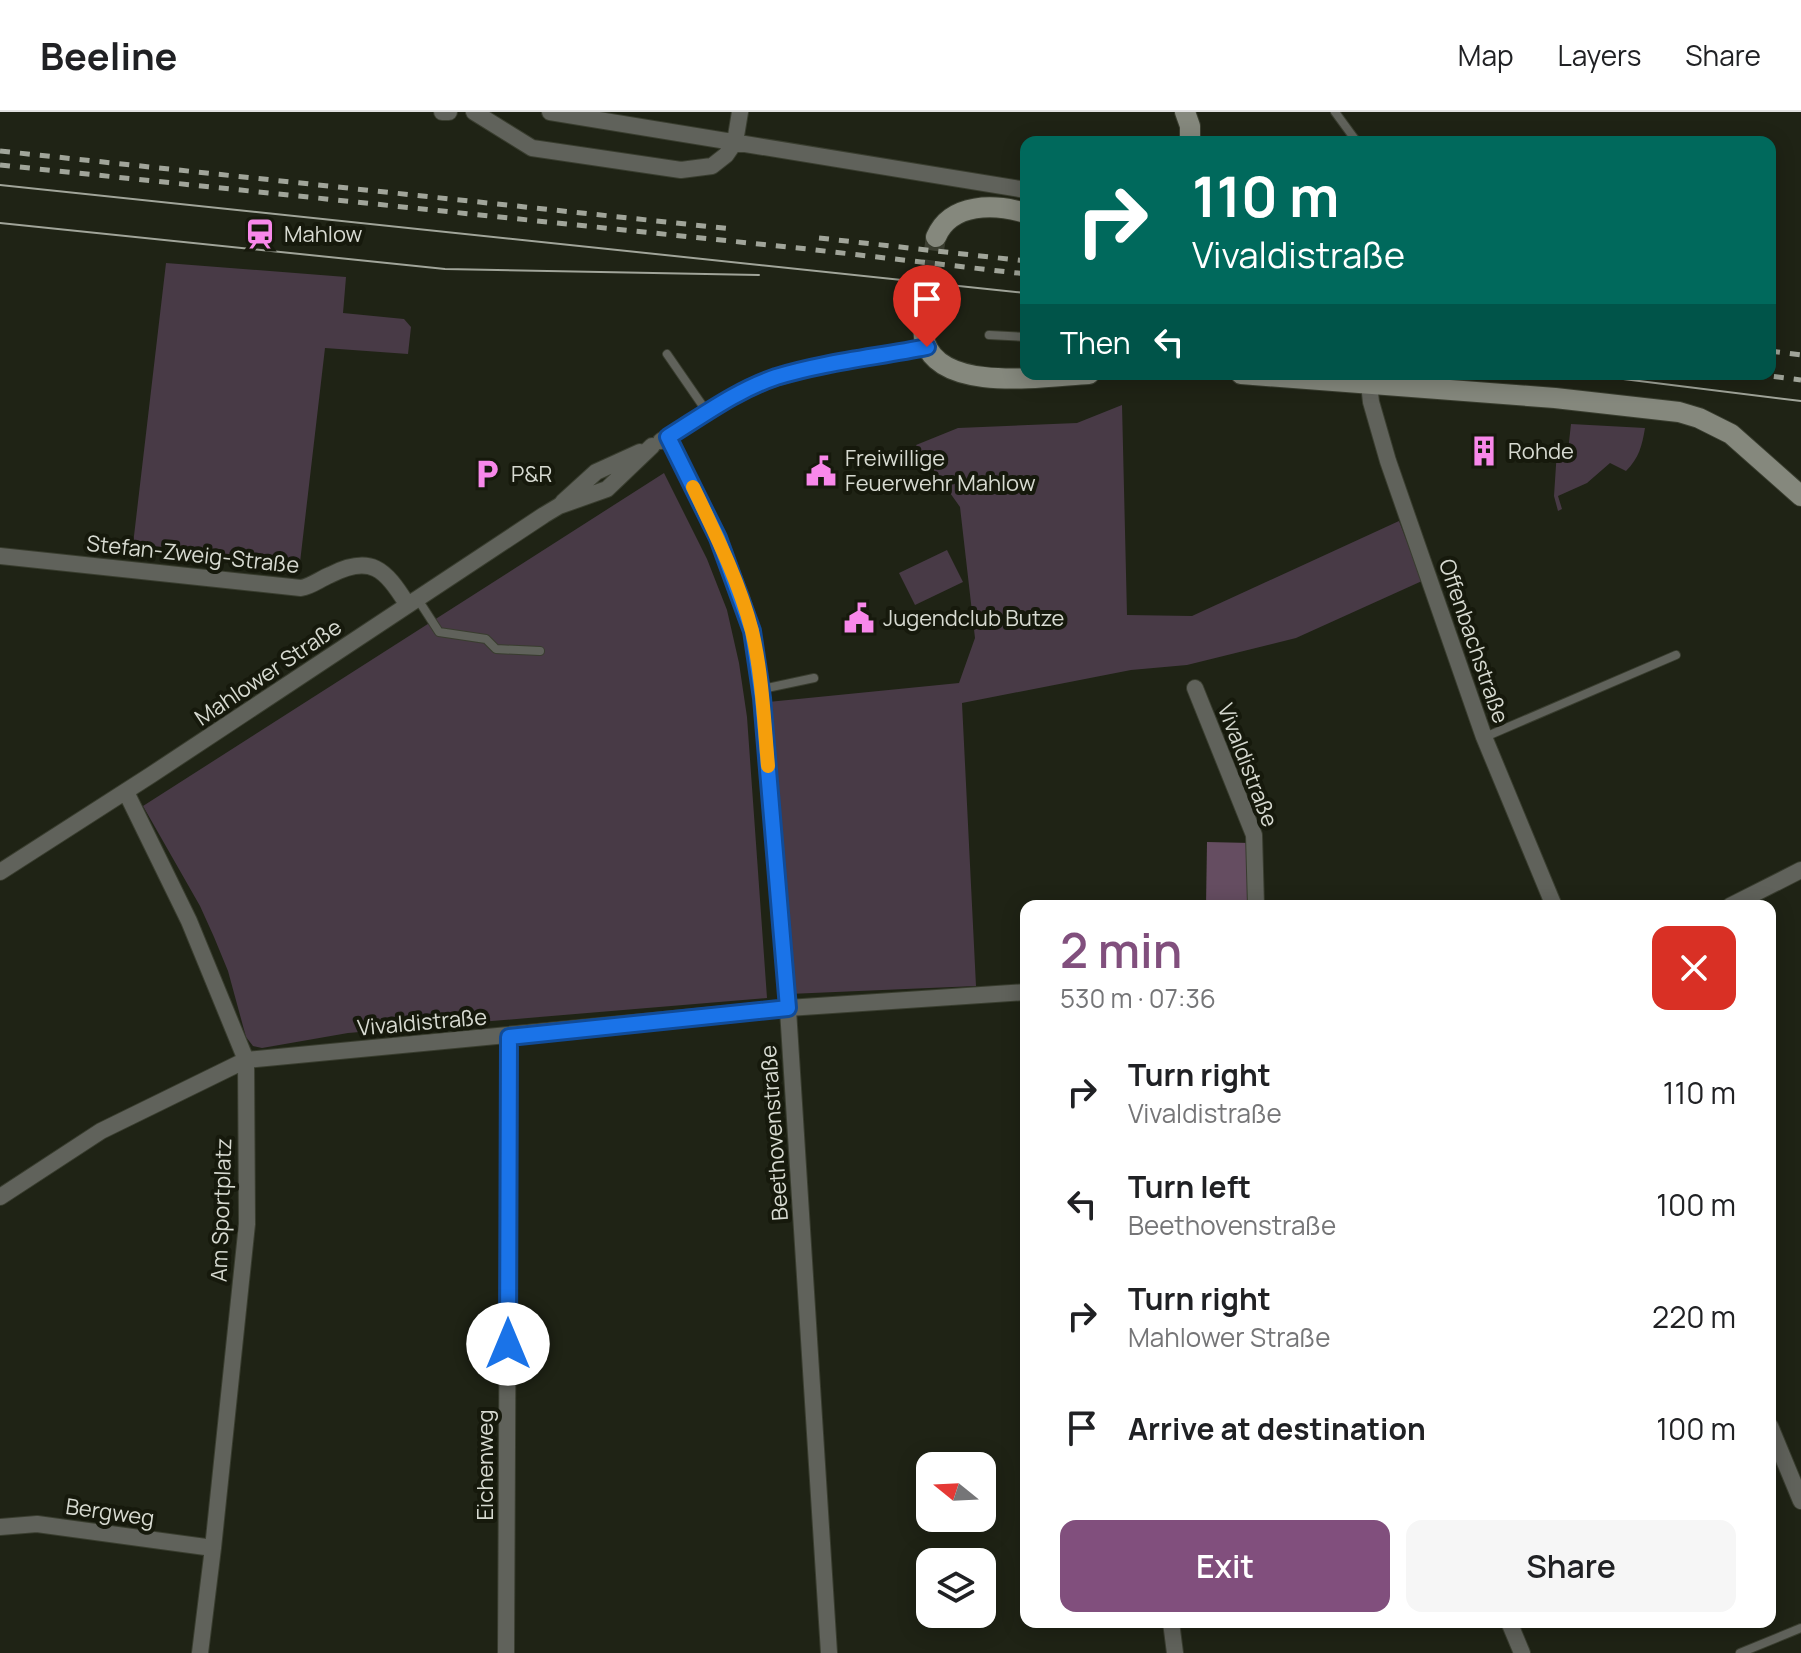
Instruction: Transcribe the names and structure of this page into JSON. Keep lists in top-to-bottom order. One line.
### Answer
{"streets":{"street":["Stefan-Zweig-Straße","Offenbachstraße","Mahlower Straße","Vivaldistraße","Beethovenstraße","Am Sportplatz","Eichenweg","Bergweg"]},"crossings":[["Stefan-Zweig-Straße","Mahlower Straße"],["Mahlower Straße","Beethovenstraße"],["Mahlower Straße","Am Sportplatz"],["Vivaldistraße","Beethovenstraße"],["Vivaldistraße","Am Sportplatz"],["Vivaldistraße","Eichenweg"],["Am Sportplatz","Bergweg"]],"places":{"station":["Mahlow"],"building":["Rohde"],"public building":["Freiwillige Feuerwehr Mahlow","Jugendclub Butze"],"parking":["P&R"]},"north":"left","page":{"header":"Beeline","nav":["Map","Layers","Share"],"turn":["110 m","Vivaldistraße"],"then":"Then","heading":["2 min","530 m · 07:36"],"list":[{"name":"Turn right","note":"Vivaldistraße","value":"110 m"},{"name":"Turn left","note":"Beethovenstraße","value":"100 m"},{"name":"Turn right","note":"Mahlower Straße","value":"220 m"},{"name":"Arrive at destination","value":"100 m"}],"buttons":["Exit","Share"]}}
